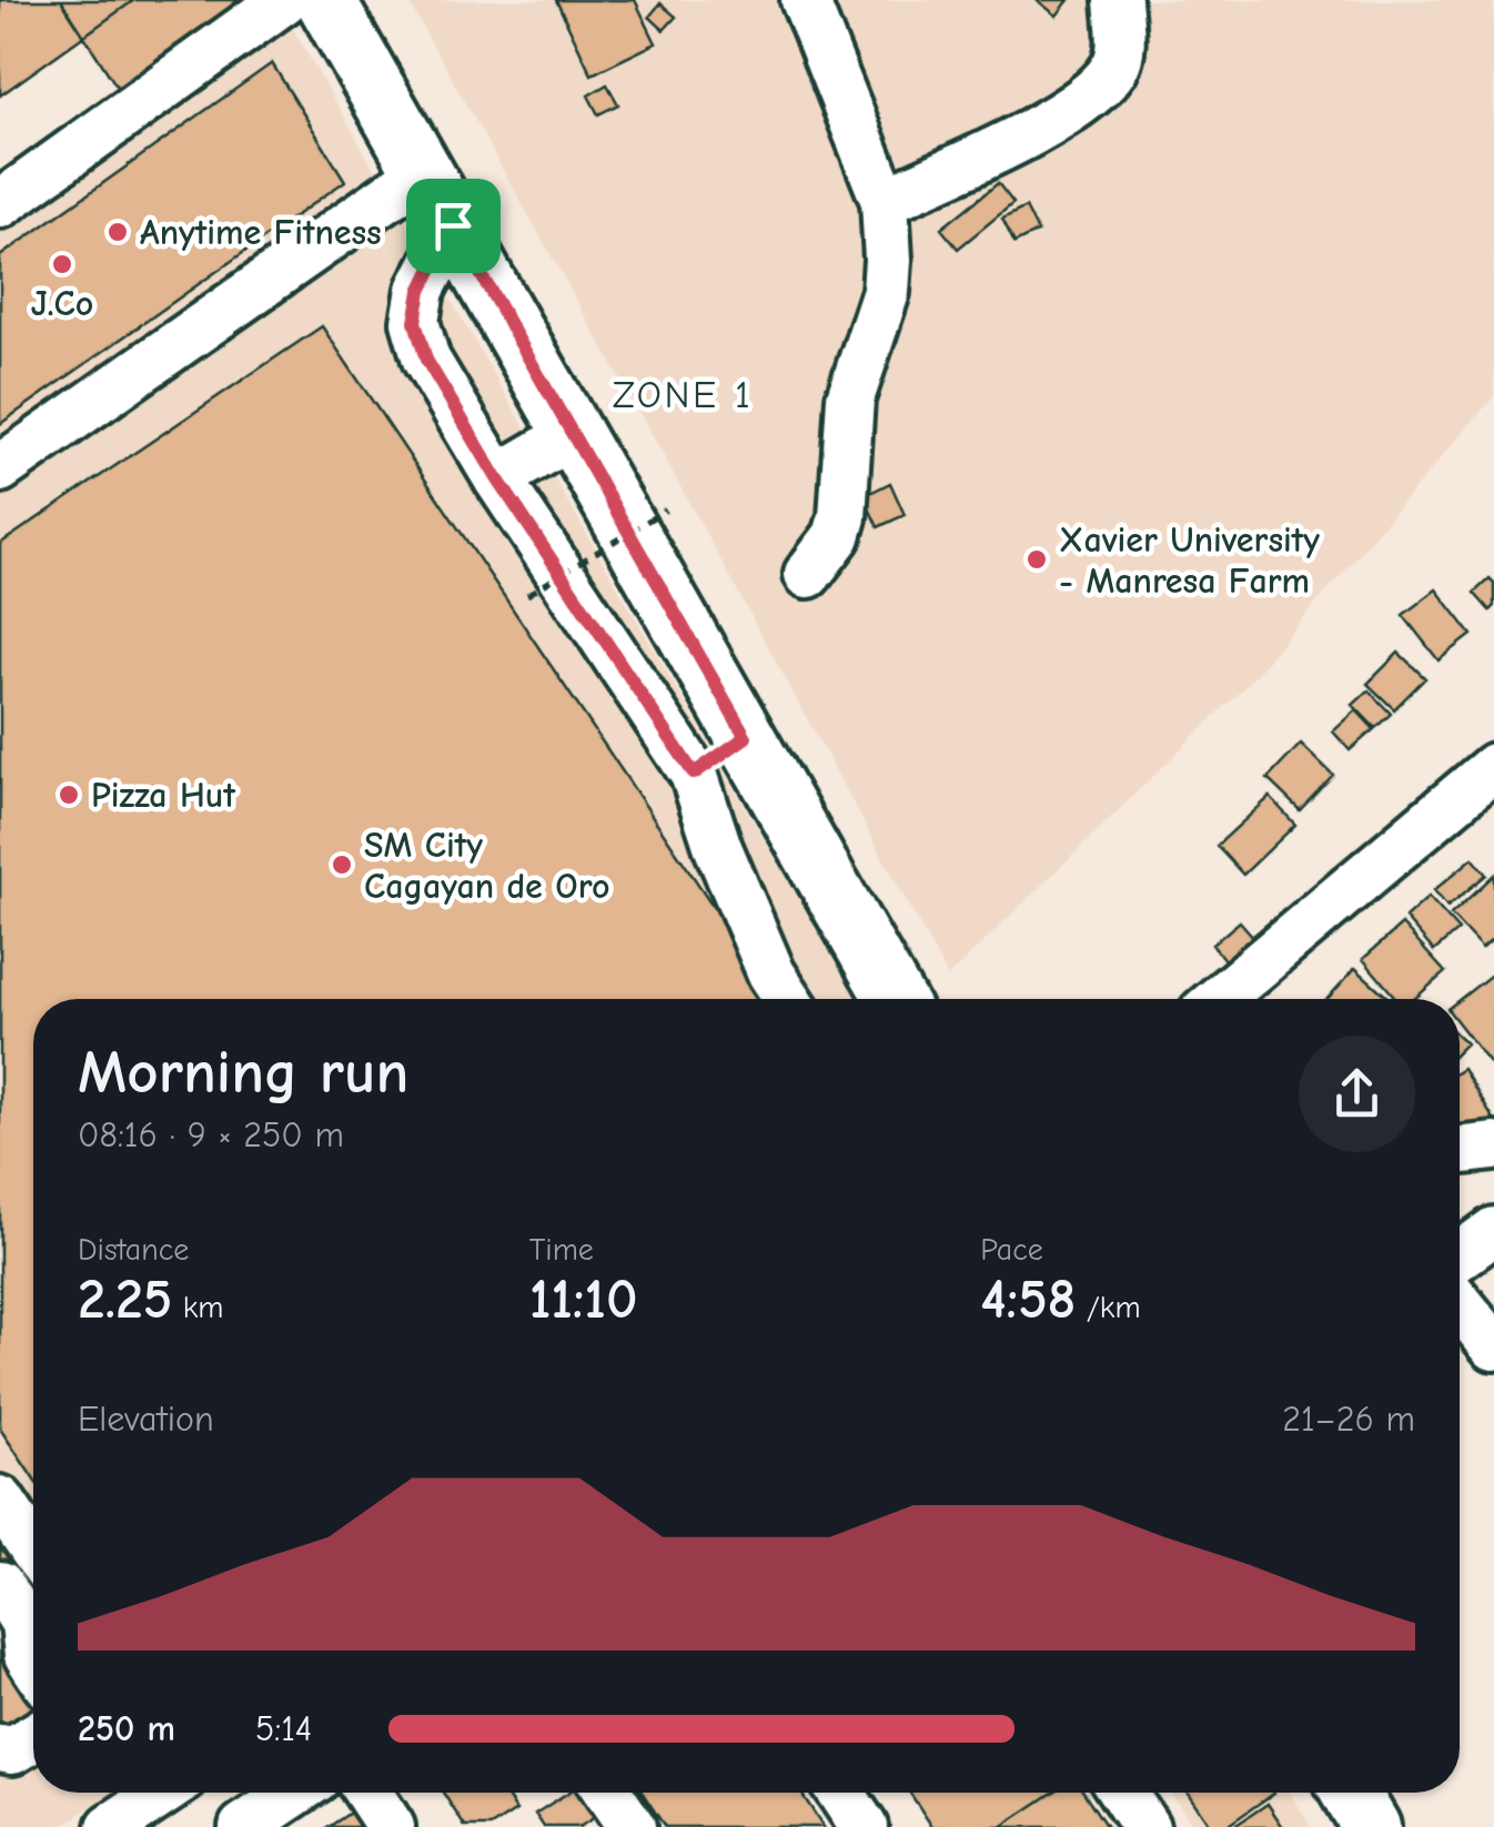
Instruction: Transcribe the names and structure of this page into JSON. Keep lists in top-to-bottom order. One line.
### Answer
{"districts":["ZONE 1"],"places":["Anytime Fitness","J.Co","Xavier University - Manresa Farm","Pizza Hut","SM City Cagayan de Oro"],"page":{"heading":["Morning run","08:16 · 9 × 250 m"],"stats":[["Distance","2.25 km"],["Time","11:10"],["Pace","4:58 /km"]],"chart":["Elevation","21–26 m"],"list":[{"name":"250 m","note":"5:14"}]}}
